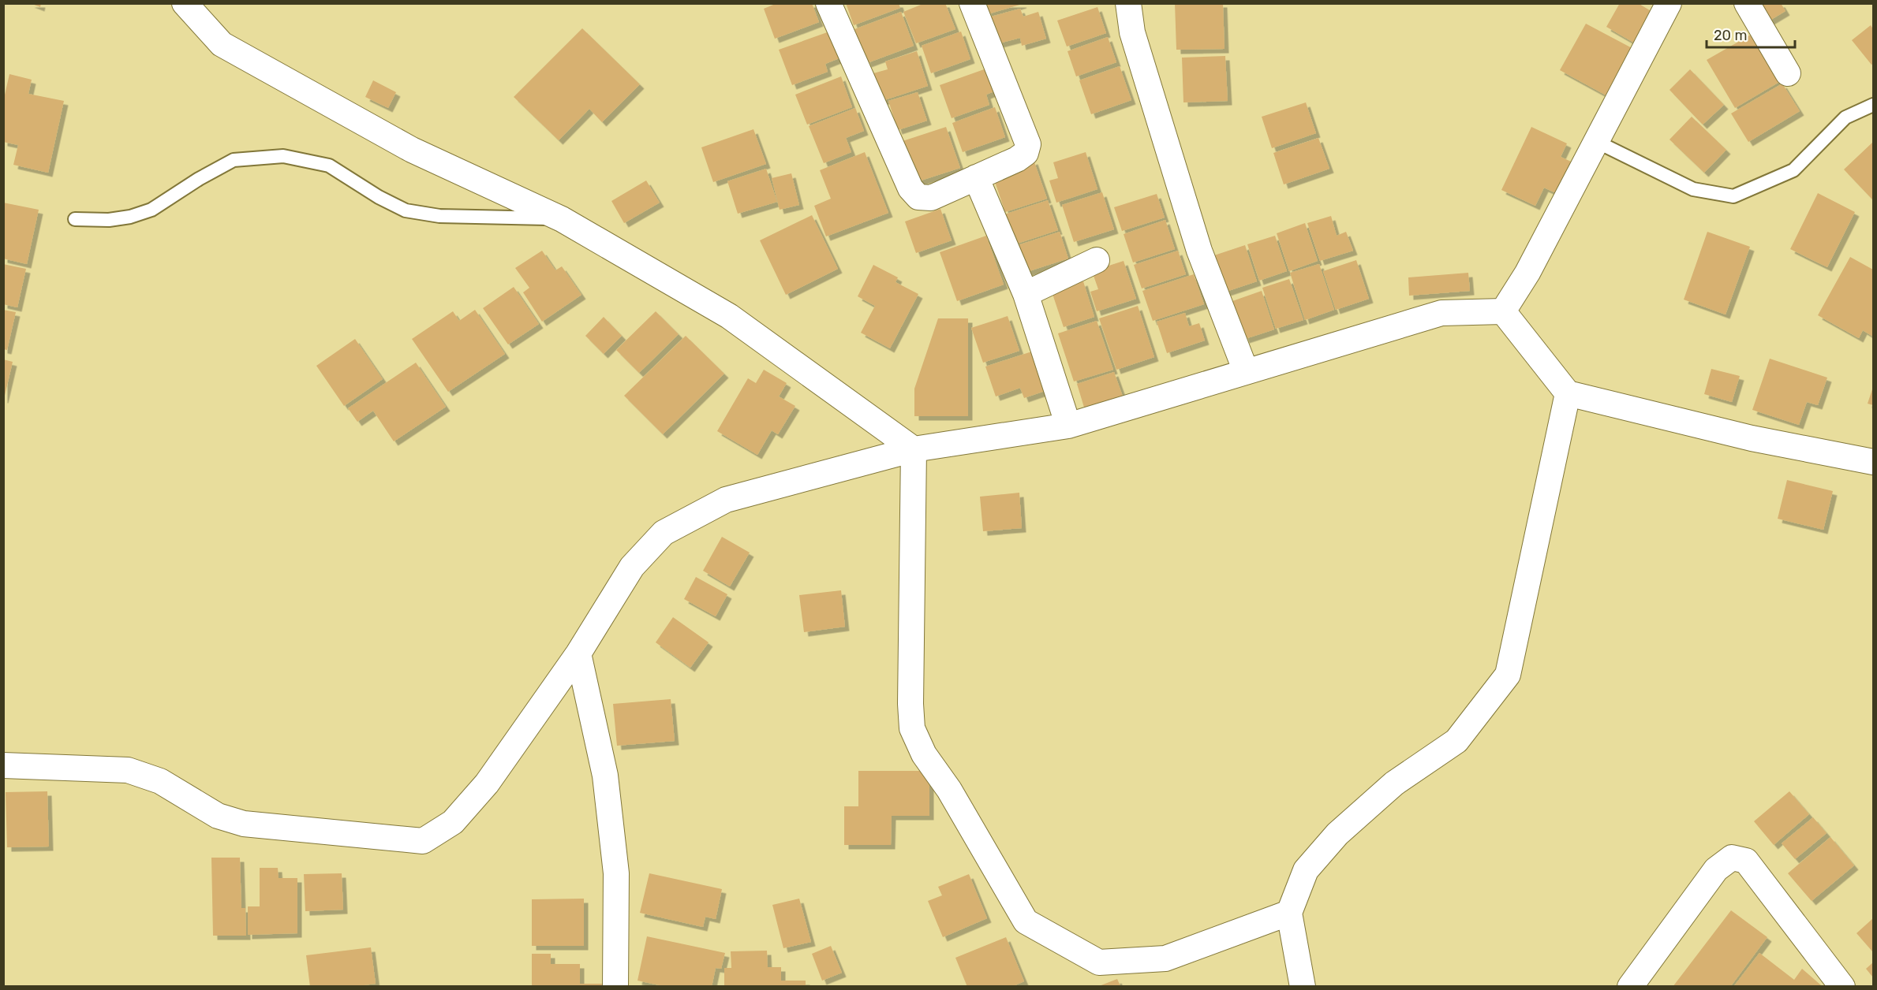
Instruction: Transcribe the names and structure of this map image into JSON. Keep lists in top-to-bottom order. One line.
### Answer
{"scale_bar":"20 m"}
